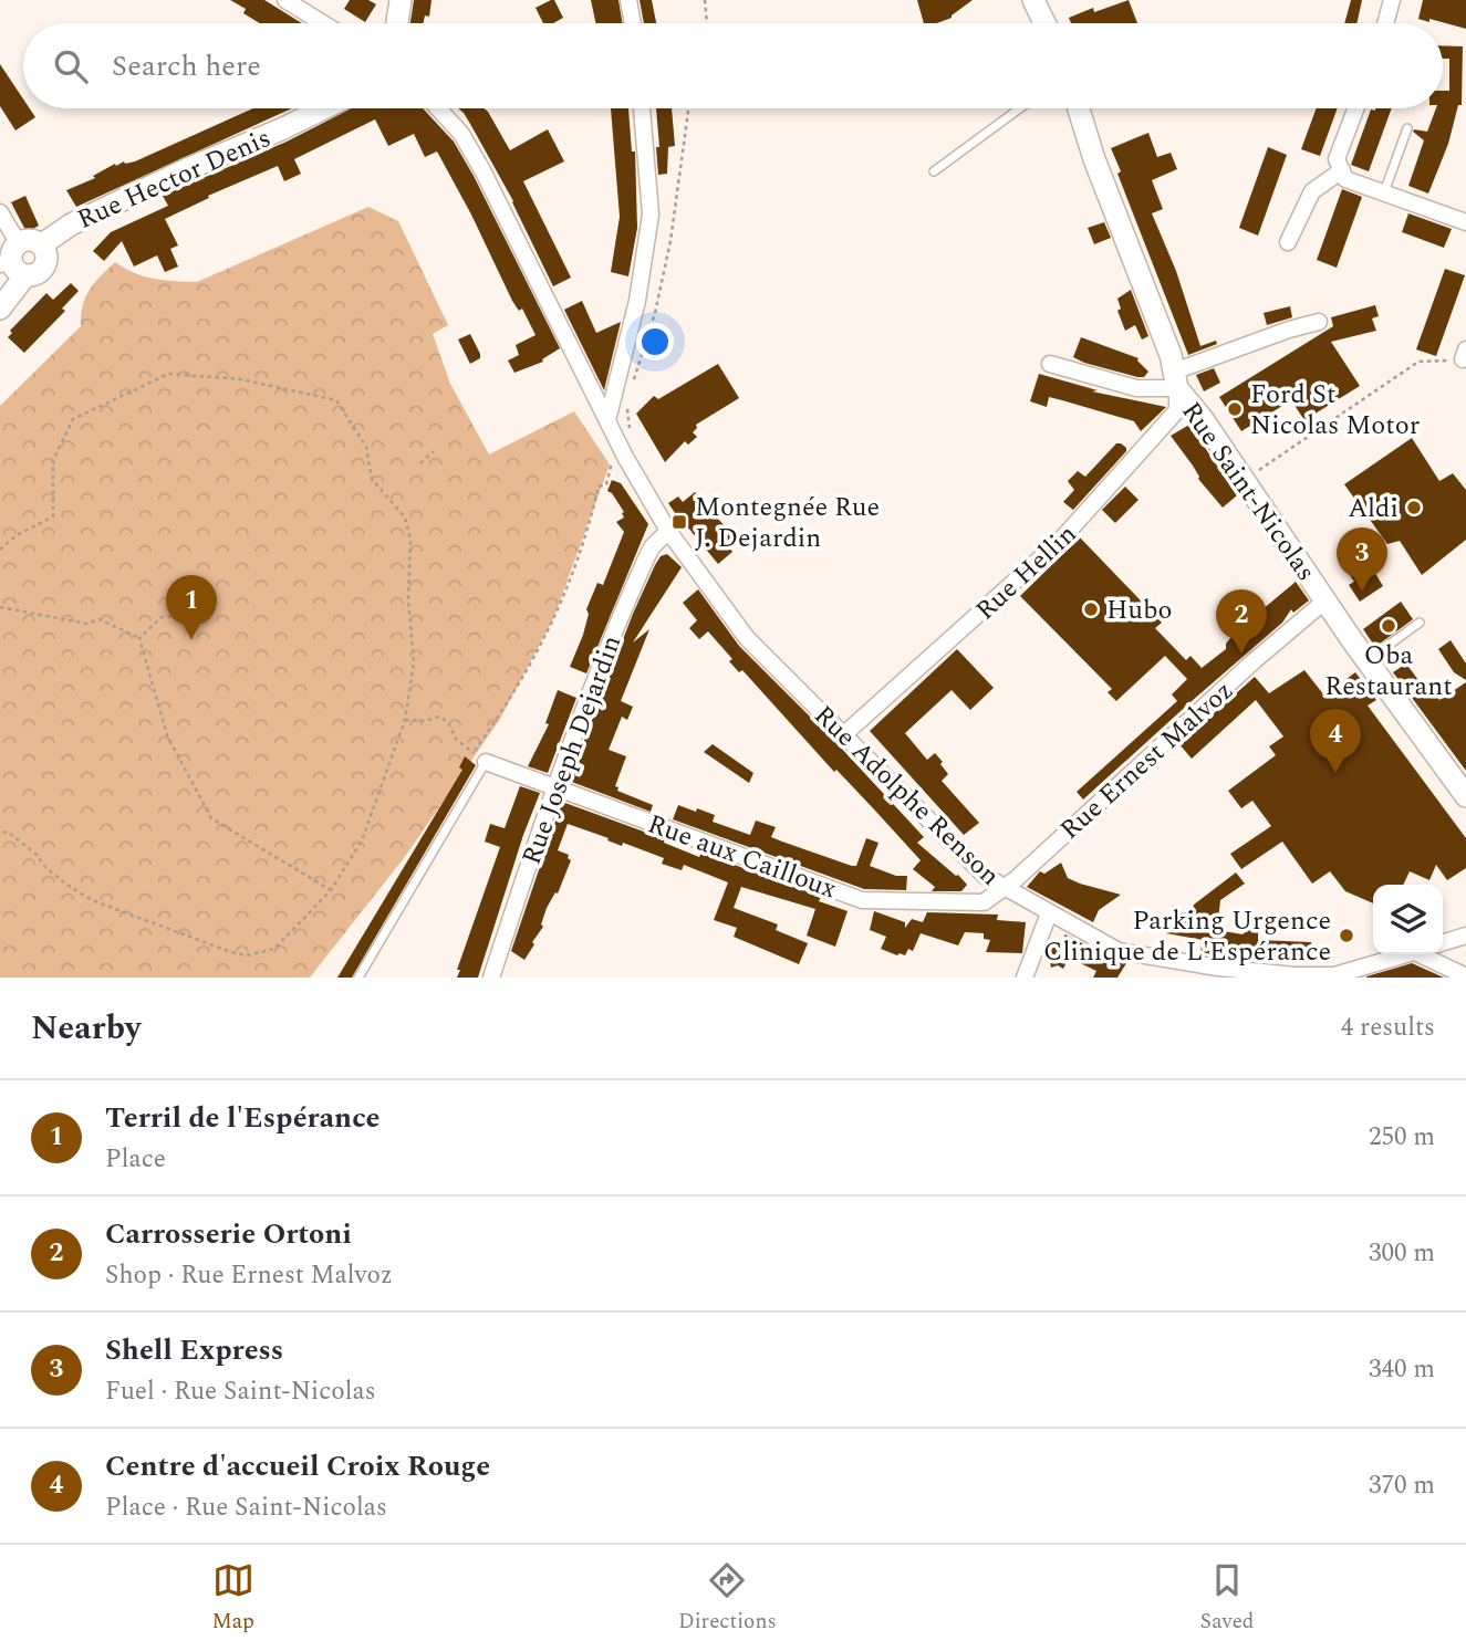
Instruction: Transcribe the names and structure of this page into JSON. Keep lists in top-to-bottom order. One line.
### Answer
{"streets":{"street":["Rue Hector Denis","Rue Saint-Nicolas","Rue Hellin","Rue Joseph Dejardin","Rue Ernest Malvoz","Rue Adolphe Renson","Rue aux Cailloux"]},"crossings":[["Rue Saint-Nicolas","Rue Hellin"],["Rue Saint-Nicolas","Rue Ernest Malvoz"],["Rue Hellin","Rue Adolphe Renson"],["Rue Joseph Dejardin","Rue Adolphe Renson"],["Rue Joseph Dejardin","Rue aux Cailloux"],["Rue Ernest Malvoz","Rue Adolphe Renson"],["Rue Ernest Malvoz","Rue aux Cailloux"],["Rue Adolphe Renson","Rue aux Cailloux"]],"places":{"other":["Ford St Nicolas Motor","Aldi","Hubo","Oba Restaurant","Parking Urgence Clinique de L'Espérance"],"transit":["Montegnée Rue J. Dejardin"]},"page":{"search":"Search here","pins":["3","1","2","4"],"heading":["Nearby","4 results"],"list":[{"mark":"1","name":"Terril de l'Espérance","note":"Place","value":"250 m"},{"mark":"2","name":"Carrosserie Ortoni","note":"Shop · Rue Ernest Malvoz","value":"300 m"},{"mark":"3","name":"Shell Express","note":"Fuel · Rue Saint-Nicolas","value":"340 m"},{"mark":"4","name":"Centre d'accueil Croix Rouge","note":"Place · Rue Saint-Nicolas","value":"370 m"}],"nav":["Map","Directions","Saved"]}}
